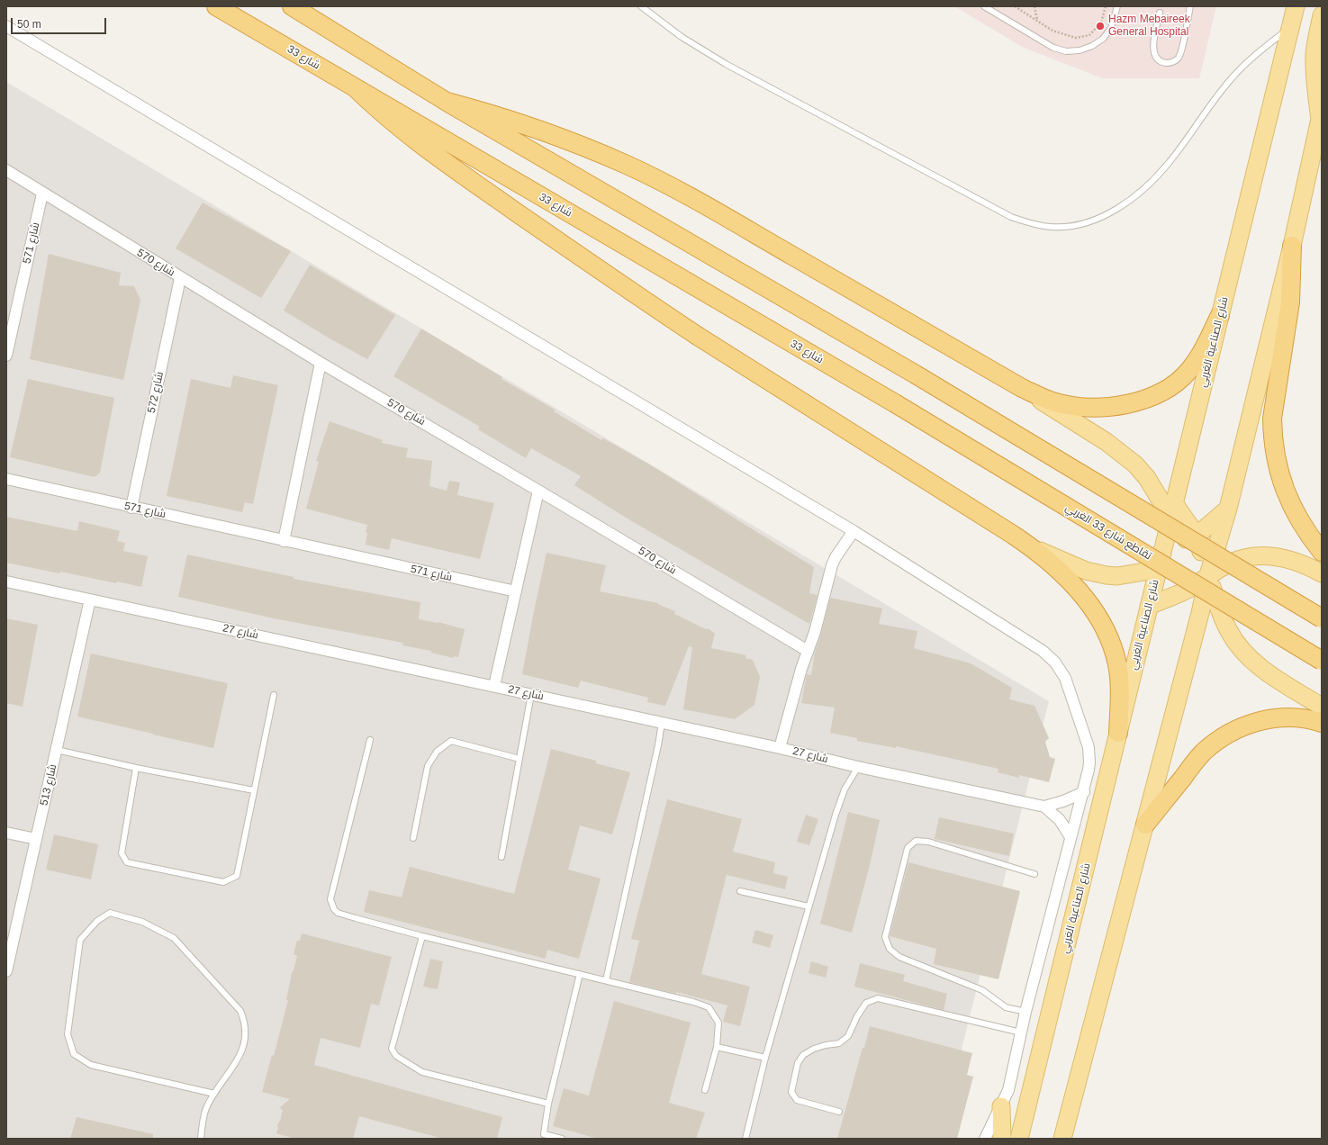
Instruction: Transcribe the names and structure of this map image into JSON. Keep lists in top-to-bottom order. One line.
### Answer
{"streets":{"highway":["شارع 33","تقاطع شارع 33 الغربي"],"main road":["شارع الصناعية الغربي"],"street":["شارع 571","شارع 570","شارع 572","شارع 27","شارع 513"]},"crossings":[["شارع 33","تقاطع شارع 33 الغربي"],["شارع 571","شارع 570"],["شارع 571","شارع 572"],["شارع 570","شارع 572"],["شارع الصناعية الغربي","شارع 27"],["شارع 27","شارع 513"]],"places":["Hazm Mebaireek General Hospital"],"scale_bar":"50 m"}
